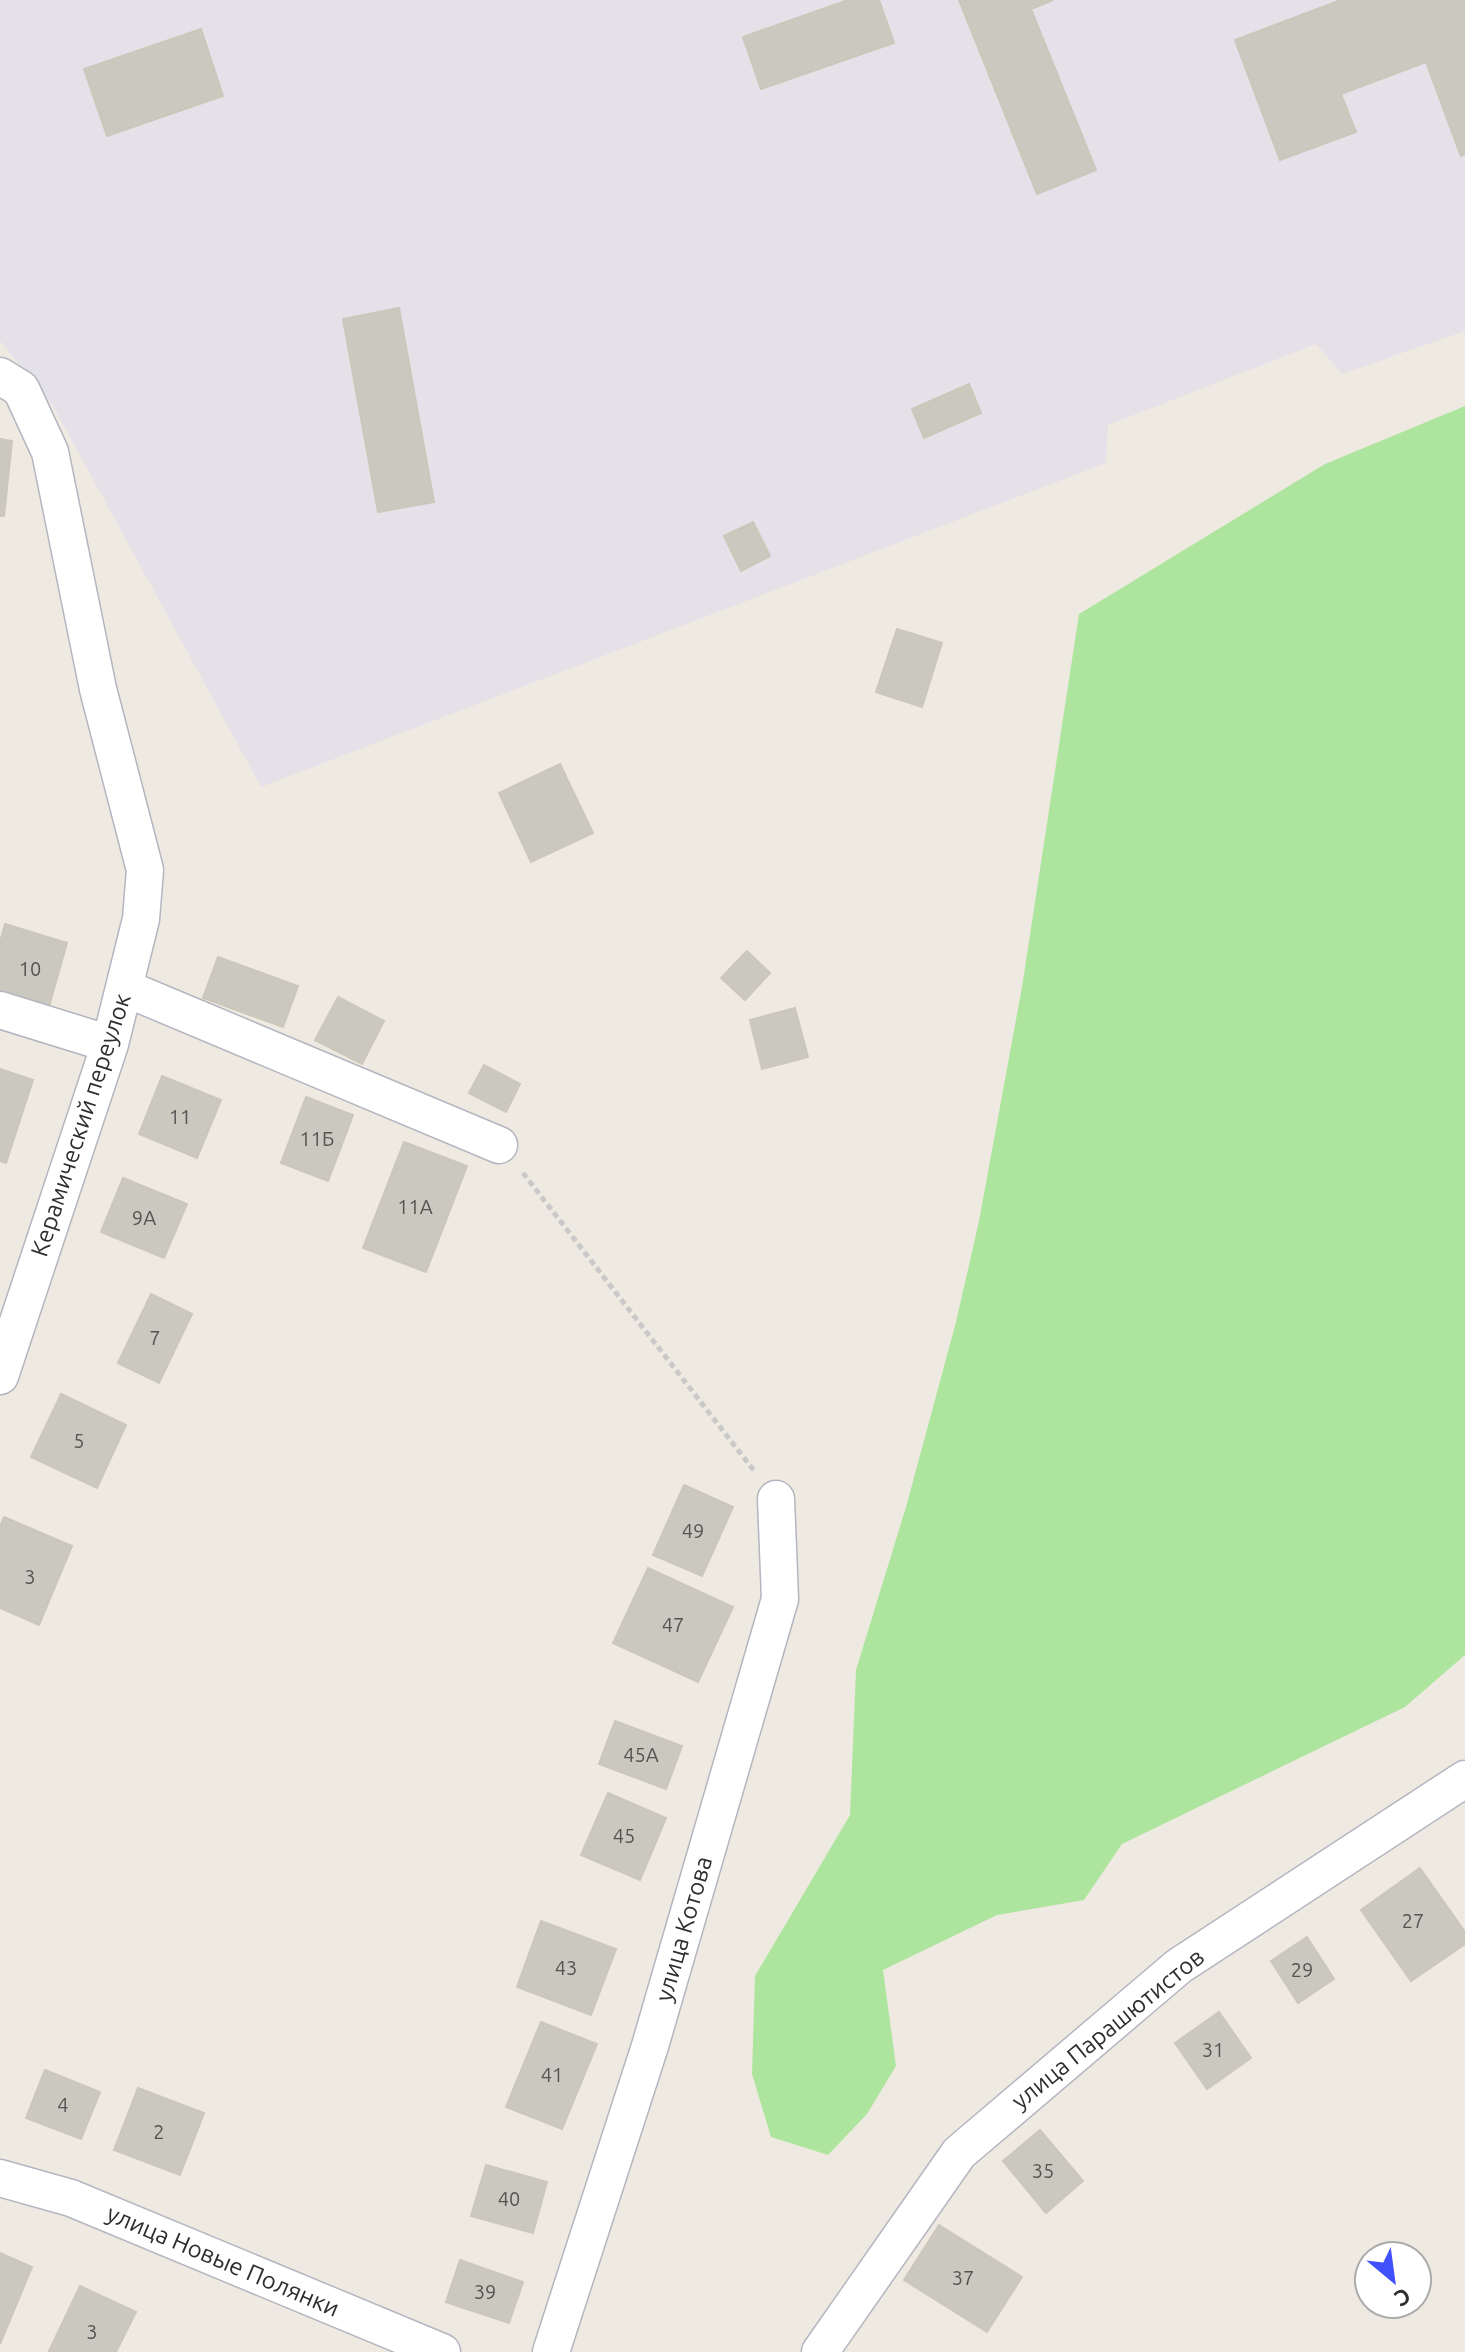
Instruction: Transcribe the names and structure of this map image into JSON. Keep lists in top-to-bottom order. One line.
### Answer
{"streets":{"street":["Керамический переулок","улица Котова","улица Парашютистов","улица Новые Полянки"]},"house_numbers":["10","11","11Б","11А","9А","7","5","49","3","47","45А","45","27","43","29","31","41","4","2","35","40","37","39","3"],"north":"bottom right"}
